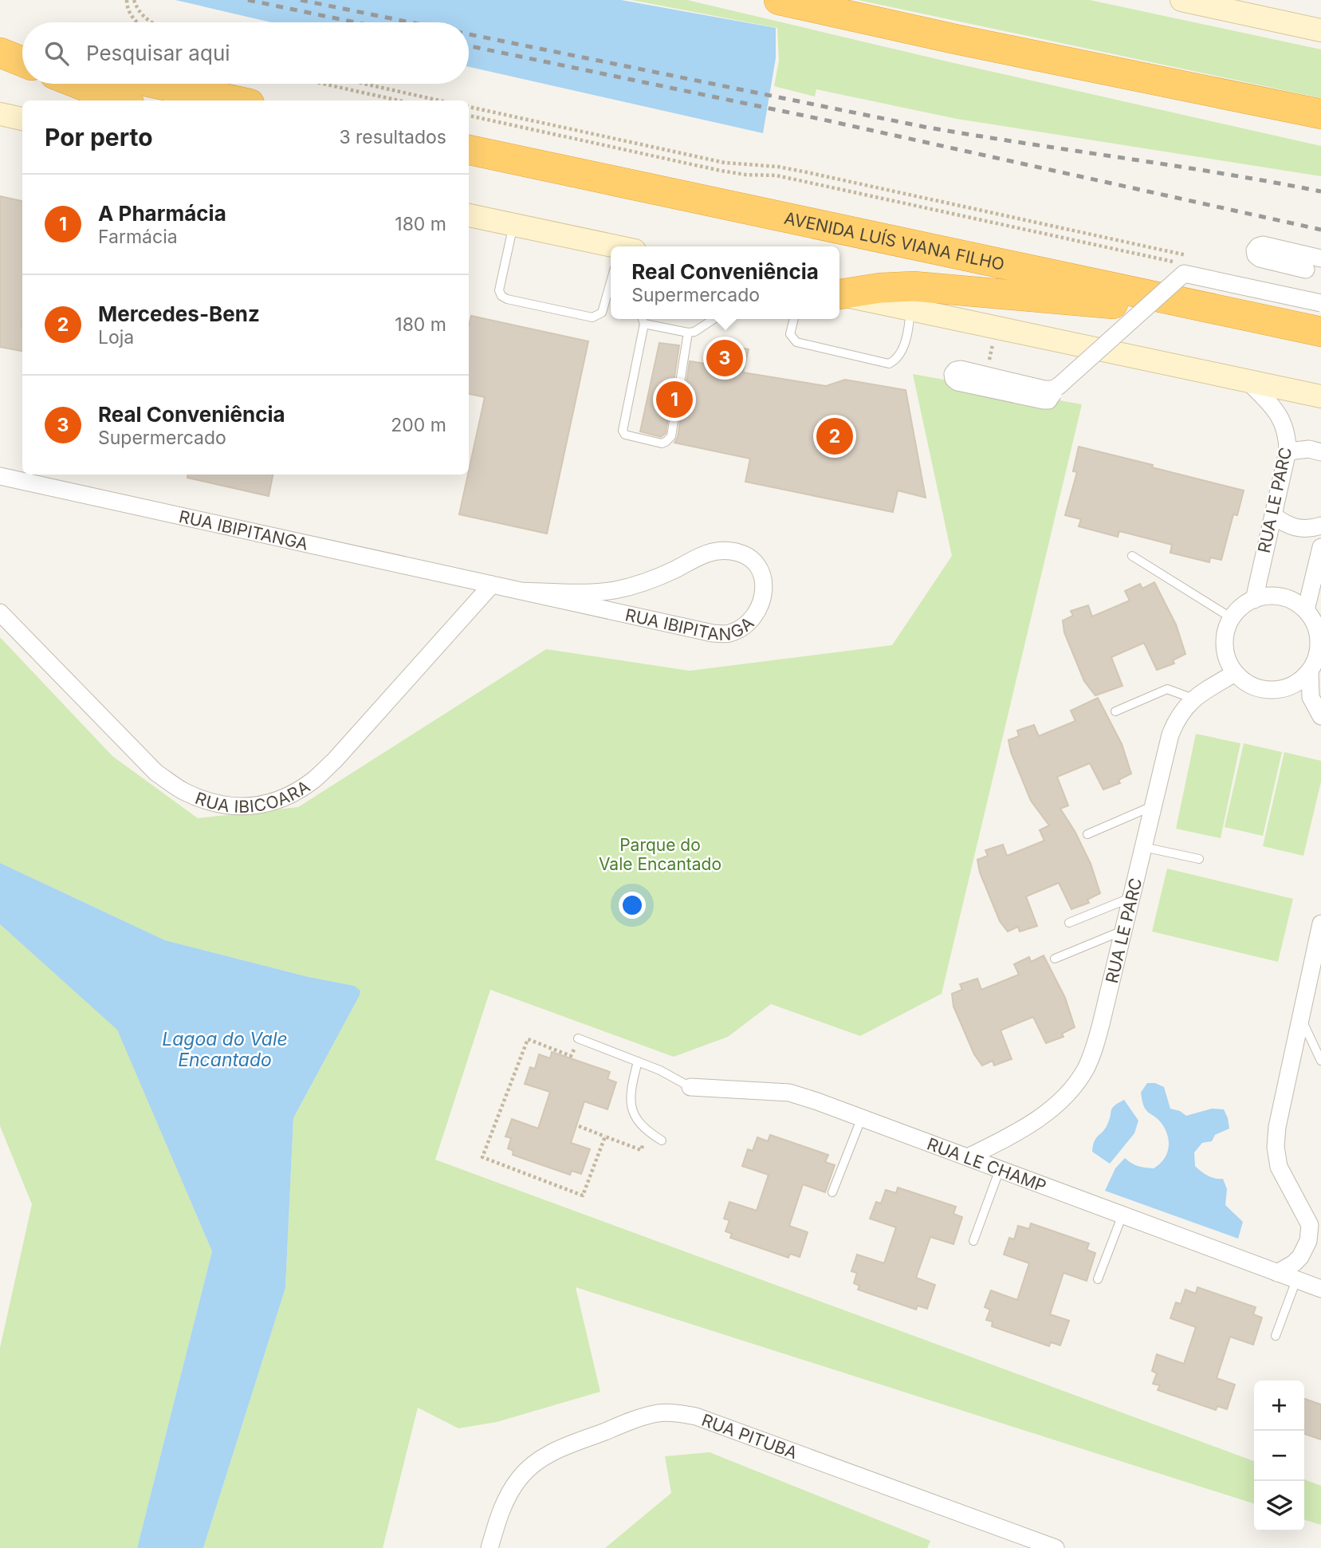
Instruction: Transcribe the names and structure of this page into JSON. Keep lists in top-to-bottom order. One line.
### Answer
{"streets":{"highway":["AVENIDA LUÍS VIANA FILHO"],"street":["RUA LE PARC","RUA IBIPITANGA","RUA IBICOARA","RUA LE CHAMP","RUA PITUBA"]},"crossings":[["RUA LE PARC","RUA LE CHAMP"],["RUA IBIPITANGA","RUA IBICOARA"]],"water":["Lagoa do Vale Encantado"],"parks":["Parque do Vale Encantado"],"page":{"search":"Pesquisar aqui","heading":["Por perto","3 resultados"],"list":[{"mark":"1","name":"A Pharmácia","note":"Farmácia","value":"180 m"},{"mark":"2","name":"Mercedes-Benz","note":"Loja","value":"180 m"},{"mark":"3","name":"Real Conveniência","note":"Supermercado","value":"200 m"}],"popup":["Real Conveniência","Supermercado"],"pins":["3","1","2"],"map_buttons":["+","−"]}}
